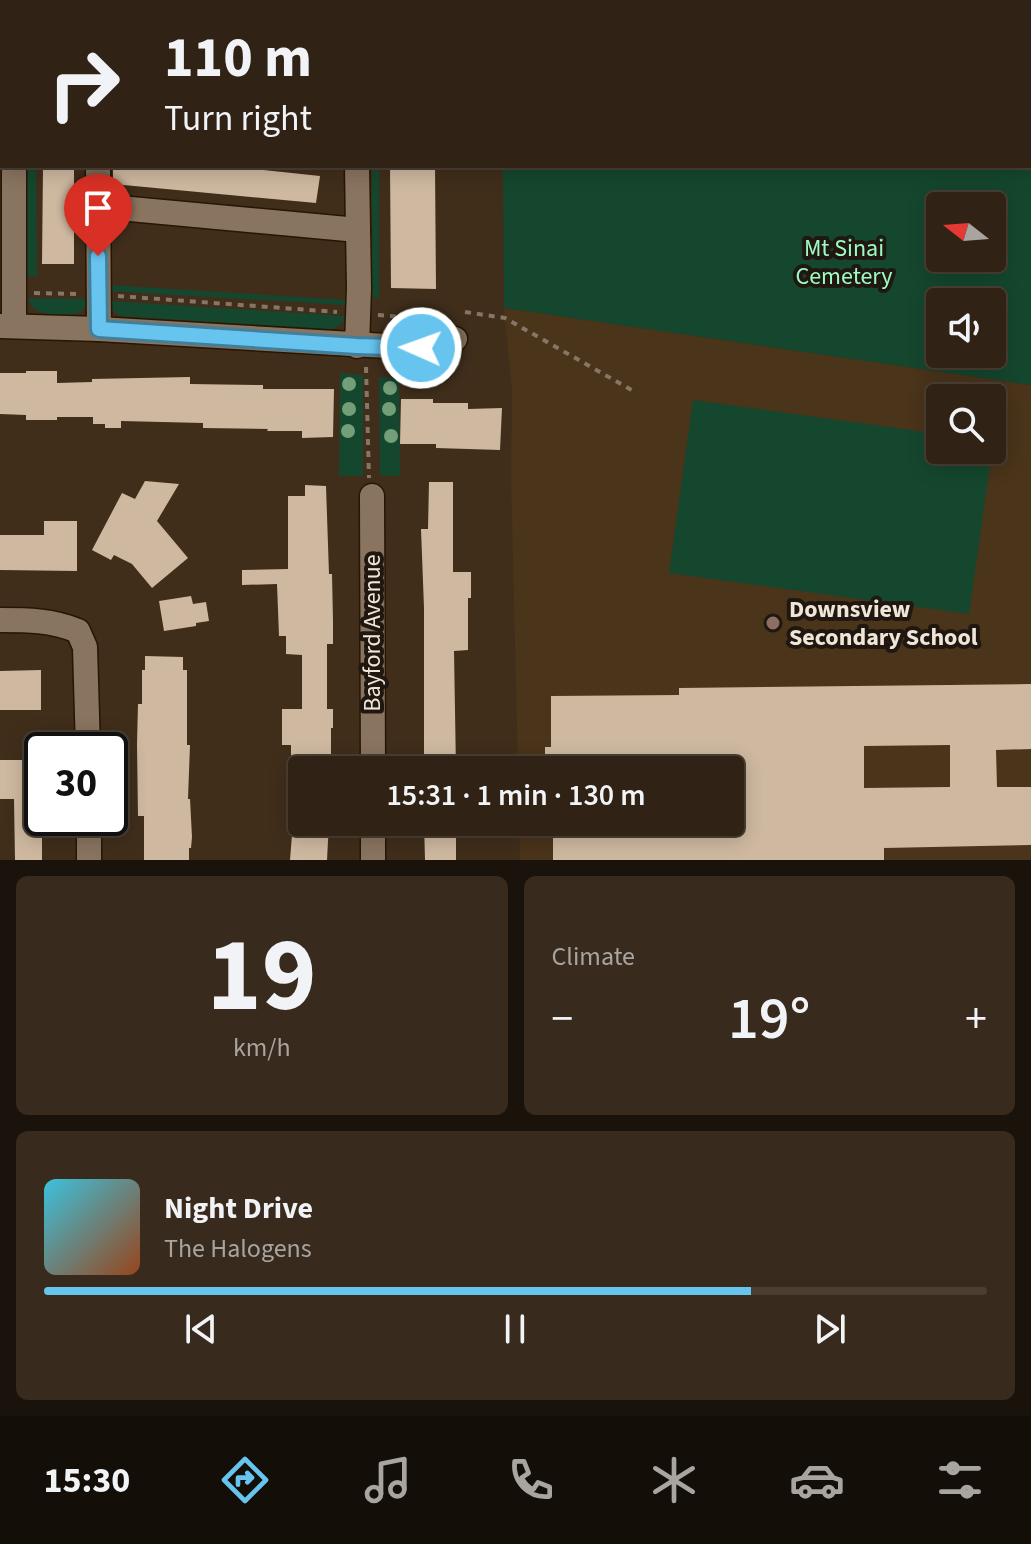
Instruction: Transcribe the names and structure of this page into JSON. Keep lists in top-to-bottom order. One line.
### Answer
{"streets":{"street":["Bayford Avenue"]},"parks":["Mt Sinai Cemetery"],"places":["Downsview Secondary School"],"north":"left","page":{"turn":["110 m","Turn right"],"limit":"30","trip":"15:31 · 1 min · 130 m","tile":[["19","km/h"],"Climate"],"heat":["−","19°","+"],"song":["Night Drive","The Halogens"],"tabs":"15:30"}}
